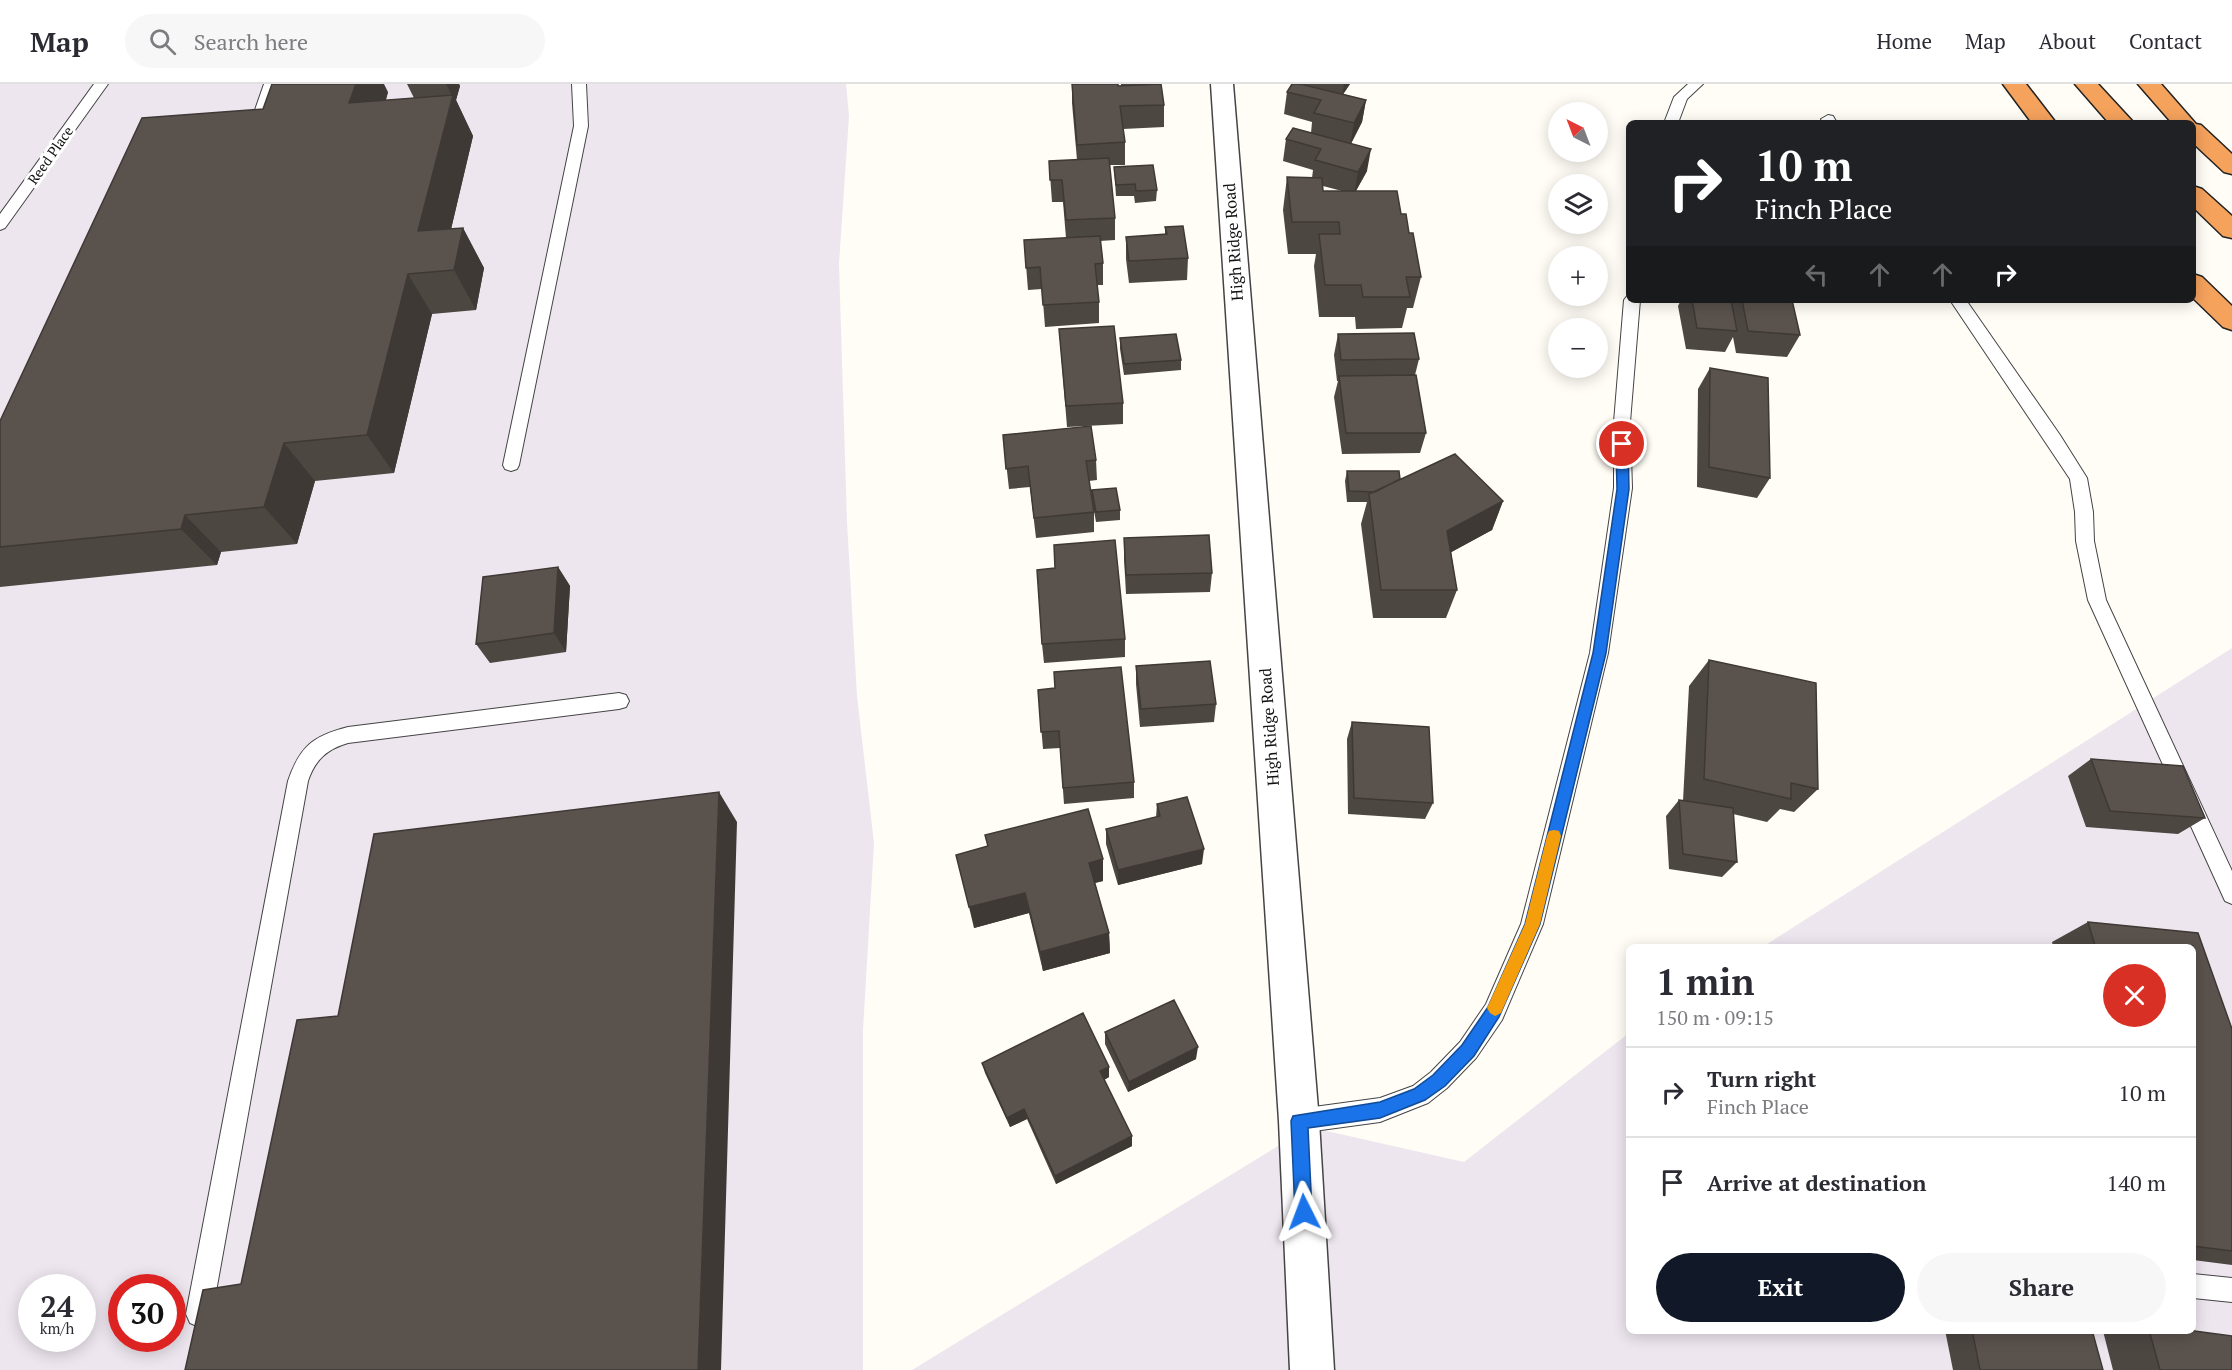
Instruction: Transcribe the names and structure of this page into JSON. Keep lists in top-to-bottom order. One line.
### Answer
{"streets":{"street":["High Ridge Road"],"lane":["Reed Place"]},"north":"top left","page":{"header":"Map","search":"Search here","nav":["Home","Map","About","Contact"],"map_buttons":["+","−"],"turn":["10 m","Finch Place"],"heading":["1 min","150 m · 09:15"],"list":[{"name":"Turn right","note":"Finch Place","value":"10 m"},{"name":"Arrive at destination","value":"140 m"}],"buttons":["Exit","Share"],"speed":"24 km/h","limit":"30"}}
